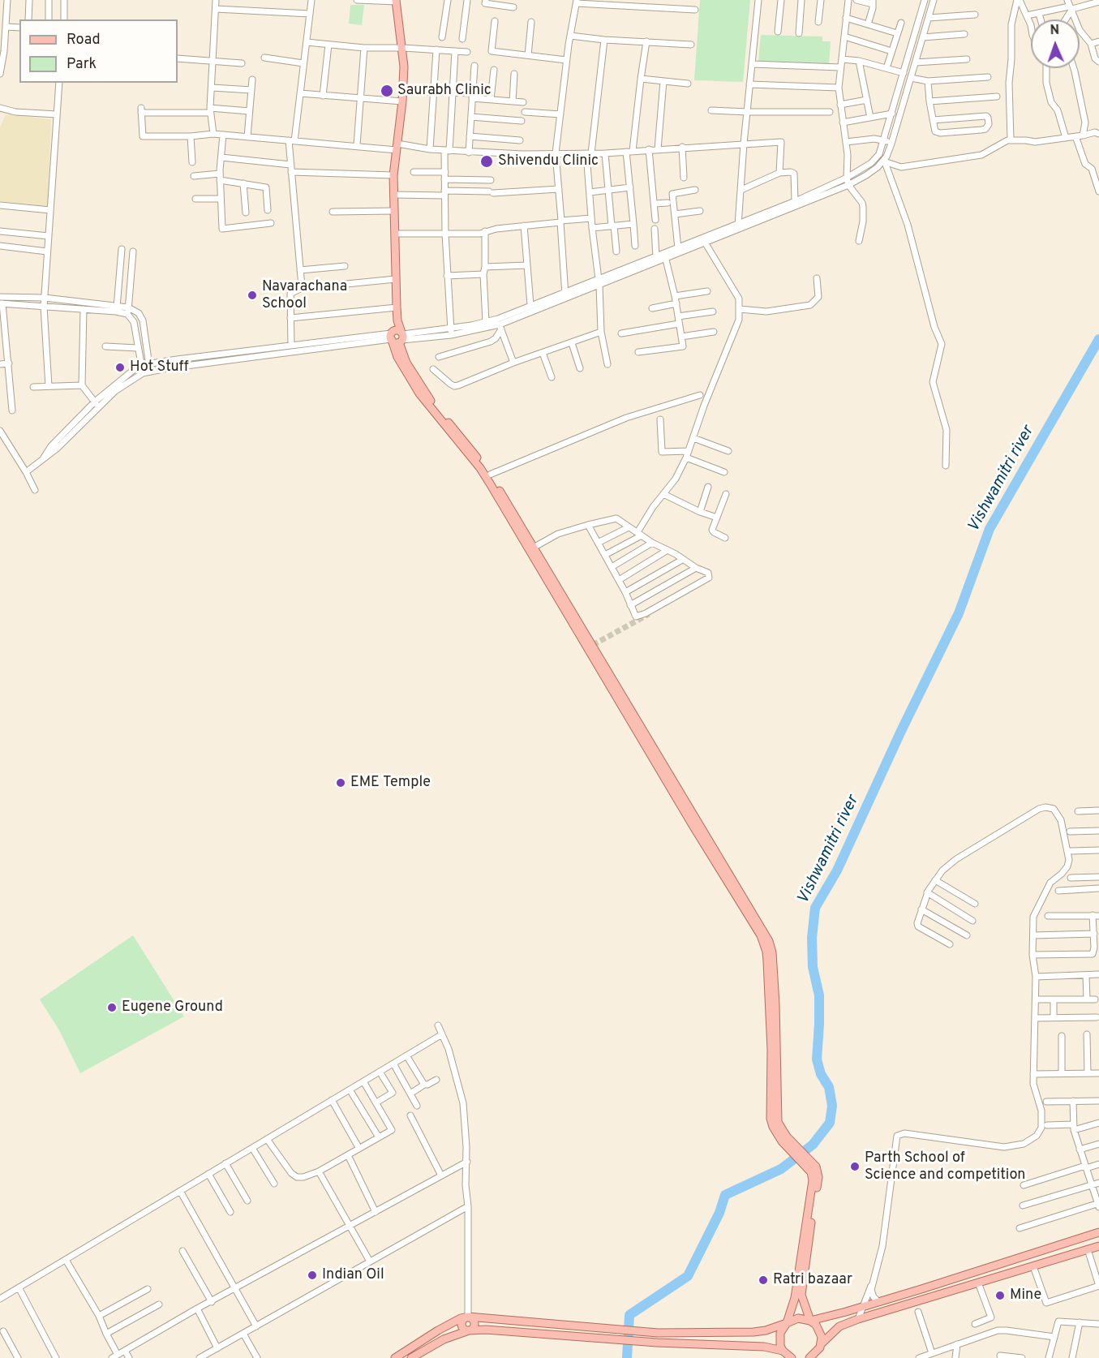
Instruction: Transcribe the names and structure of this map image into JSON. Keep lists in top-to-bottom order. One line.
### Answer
{"water":["Vishwamitri river"],"places":["Saurabh Clinic","Shivendu Clinic","Navarachana School","Hot Stuff","EME Temple","Eugene Ground","Parth School of Science and competition","Indian Oil","Ratri bazaar","Mine"],"legend":["Road","Park"],"north":"top"}
